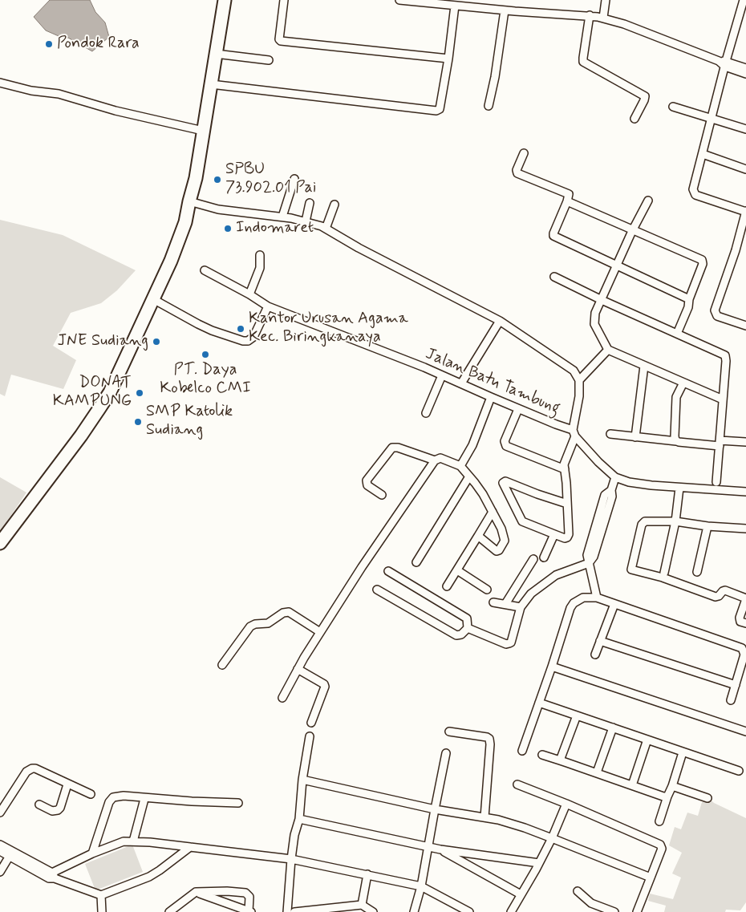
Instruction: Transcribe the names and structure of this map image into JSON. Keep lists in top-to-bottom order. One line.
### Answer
{"streets":{"street":["Jalan Batu Tambung"]},"places":["Pondok Rara","SPBU 73.902.01 Pai","Indomaret","Kantor Urusan Agama Kec. Biringkanaya","JNE Sudiang","PT. Daya Kobelco CMI","DONAT KAMPUNG","SMP Katolik Sudiang"]}
